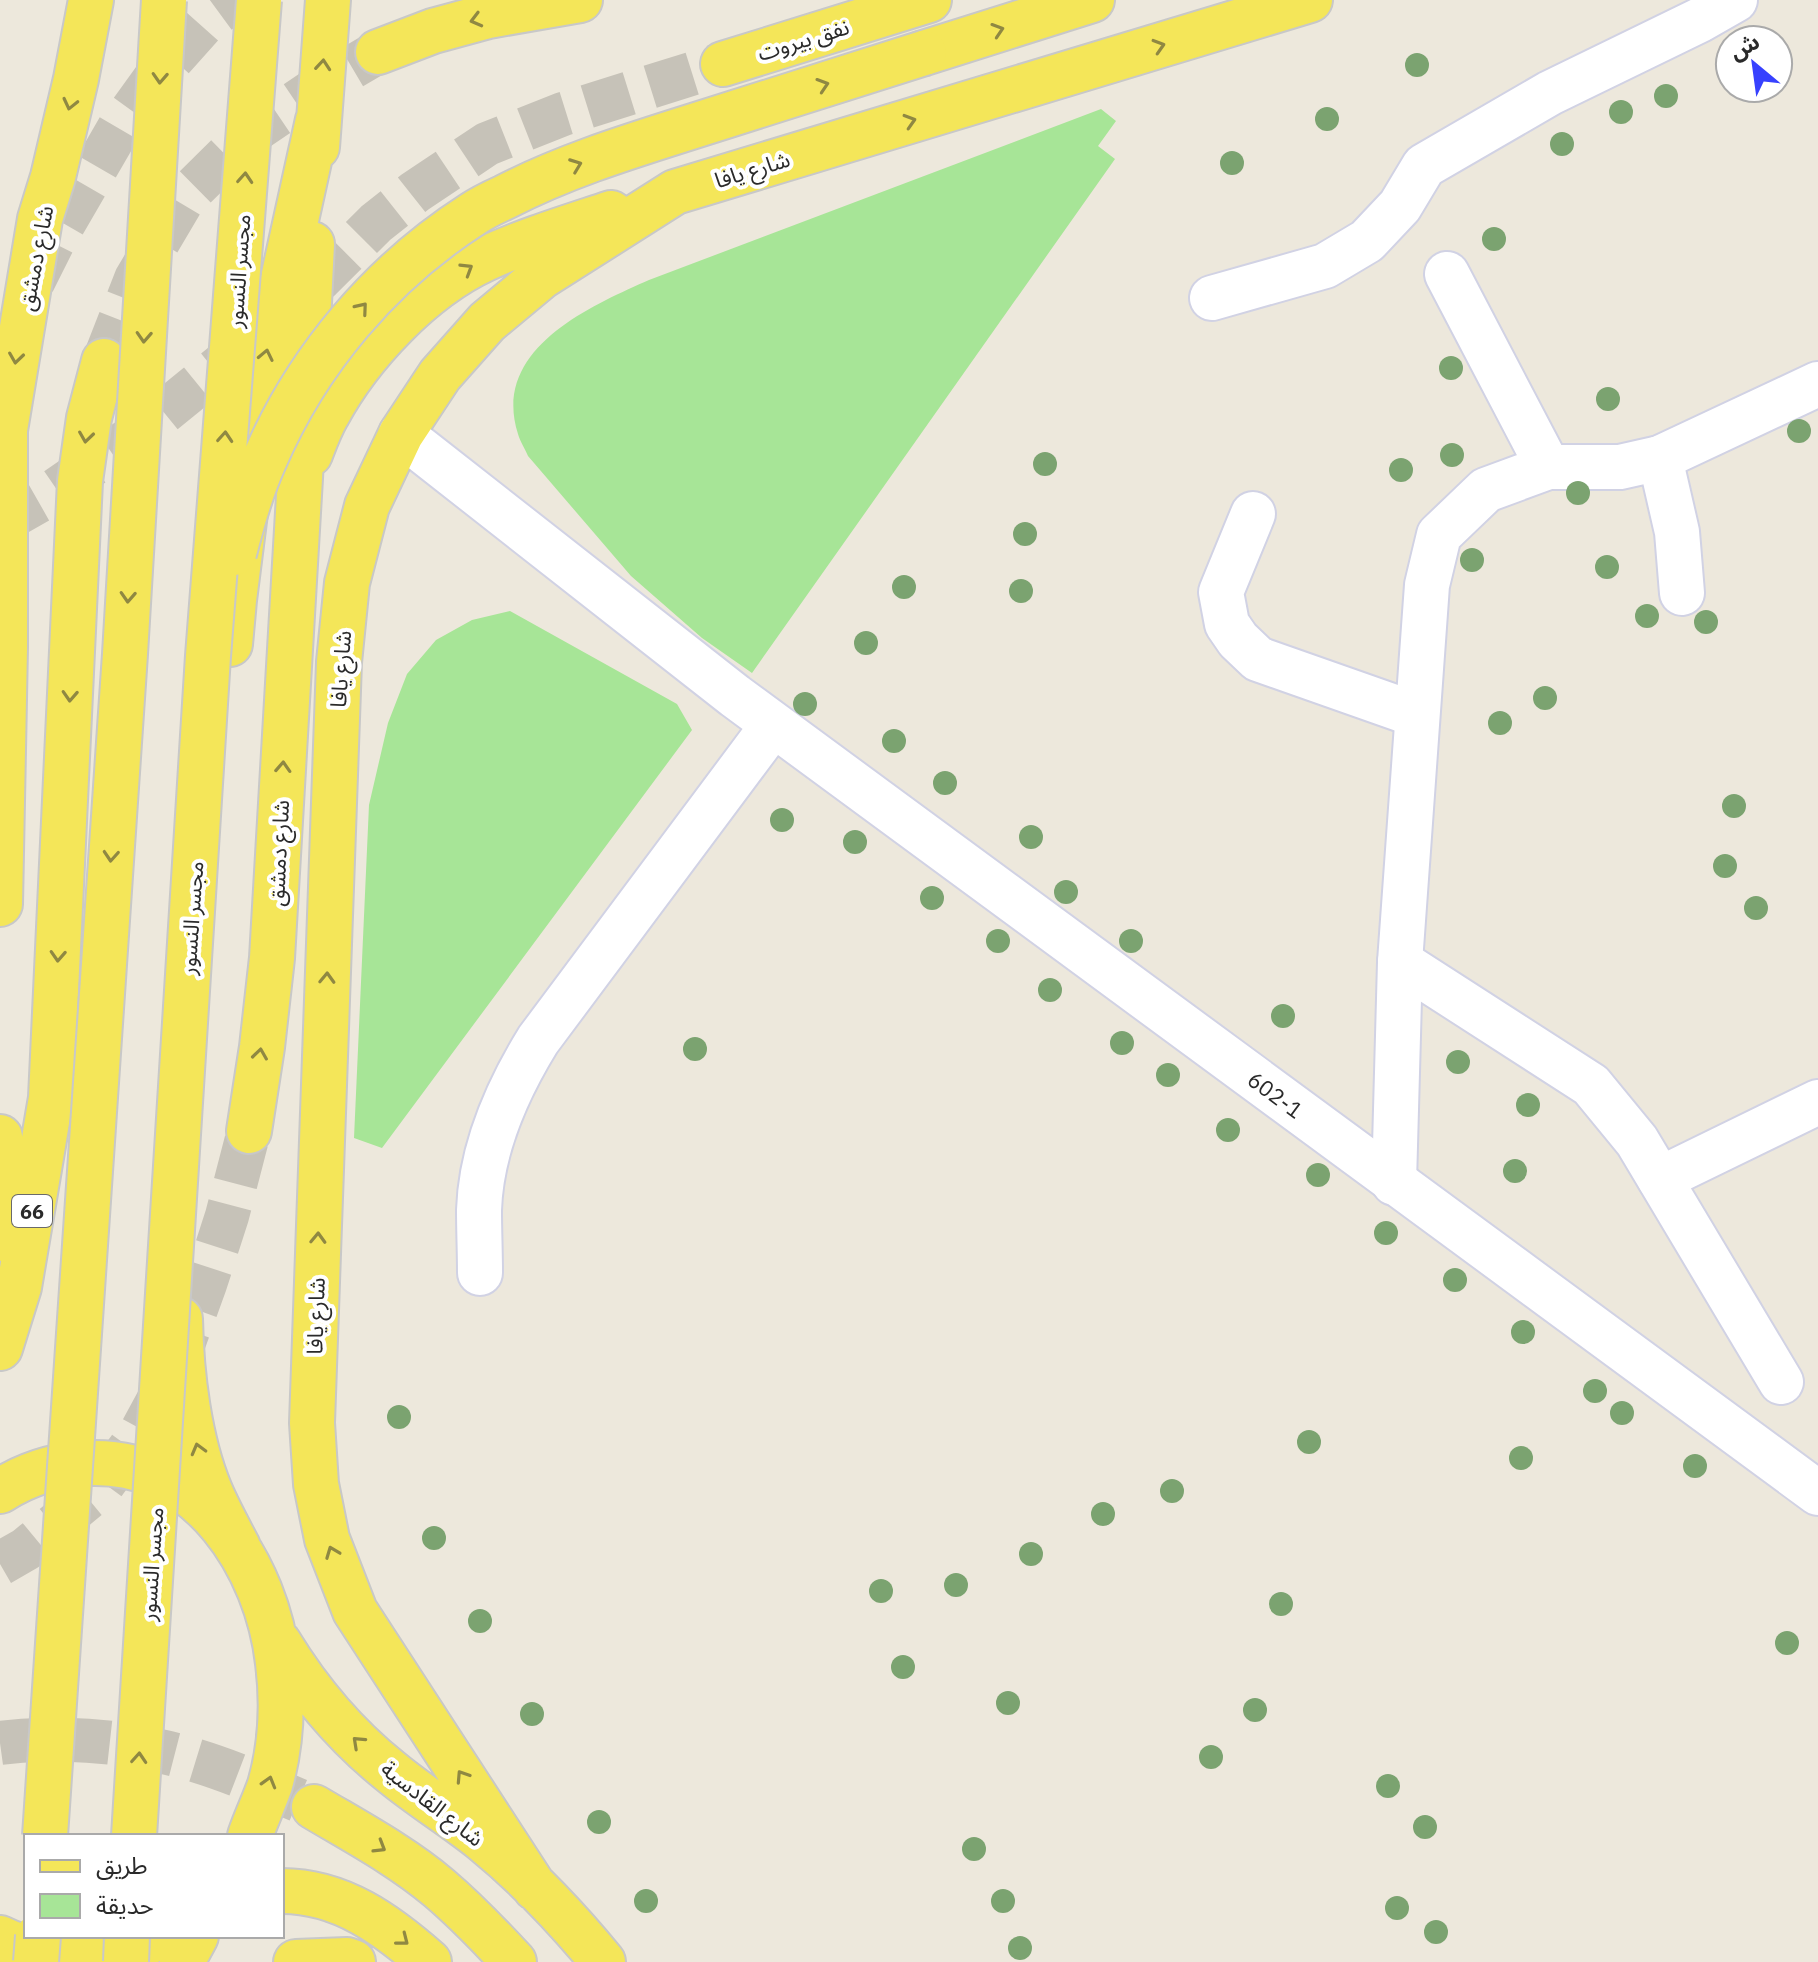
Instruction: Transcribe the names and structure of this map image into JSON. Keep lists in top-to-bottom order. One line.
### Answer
{"streets":{"main road":["نفق بيروت","شارع يافا","شارع دمشق","مجسر النسور","66","شارع القادسية"],"lane":["602-1"]},"crossings":[["شارع يافا","602-1"],["شارع يافا","شارع القادسية"]],"legend":["طريق","حديقة"],"north":"top left"}
